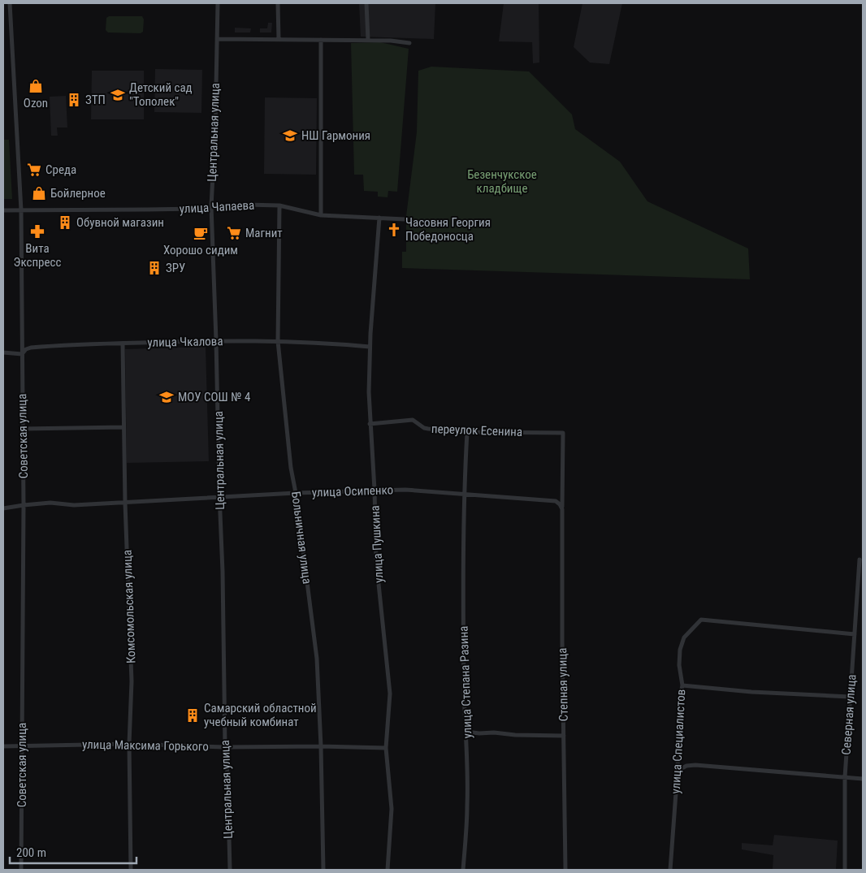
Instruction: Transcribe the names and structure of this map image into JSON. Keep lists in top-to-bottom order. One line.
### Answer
{"streets":{"street":["Центральная улица","улица Чапаева","улица Чкалова","переулок Есенина","Советская улица","улица Осипенко","Больничная улица","улица Пушкина","Комсомольская улица","улица Степана Разина","Степная улица","Северная улица","улица Специалистов","улица Максима Горького"]},"crossings":[["Центральная улица","улица Чапаева"],["Центральная улица","улица Чкалова"],["Центральная улица","улица Осипенко"],["Центральная улица","улица Максима Горького"],["улица Чапаева","Советская улица"],["улица Чапаева","Больничная улица"],["улица Чапаева","улица Пушкина"],["улица Чкалова","Советская улица"],["улица Чкалова","Больничная улица"],["улица Чкалова","улица Пушкина"],["улица Чкалова","Комсомольская улица"],["переулок Есенина","улица Пушкина"],["переулок Есенина","улица Степана Разина"],["переулок Есенина","Степная улица"],["Советская улица","улица Осипенко"],["Советская улица","улица Максима Горького"],["улица Осипенко","Больничная улица"],["улица Осипенко","улица Пушкина"],["улица Осипенко","Комсомольская улица"],["улица Осипенко","улица Степана Разина"],["улица Осипенко","Степная улица"],["Больничная улица","улица Максима Горького"],["улица Пушкина","улица Максима Горького"],["Комсомольская улица","улица Максима Горького"],["Северная улица","улица Специалистов"]],"parks":["Безенчукское кладбище"],"places":{"shop":["Ozon","Бойлерное"],"school or university":["Детский сад \"Тополек\"","НШ Гармония","МОУ СОШ № 4"],"building":["ЗТП","Обувной магазин","ЗРУ","Самарский областной учебный комбинат"],"supermarket":["Среда","Магнит"],"church":["Часовня Георгия Победоносца"],"pharmacy":["Вита Экспресс"],"cafe":["Хорошо сидим"]},"scale_bar":"200 m"}
